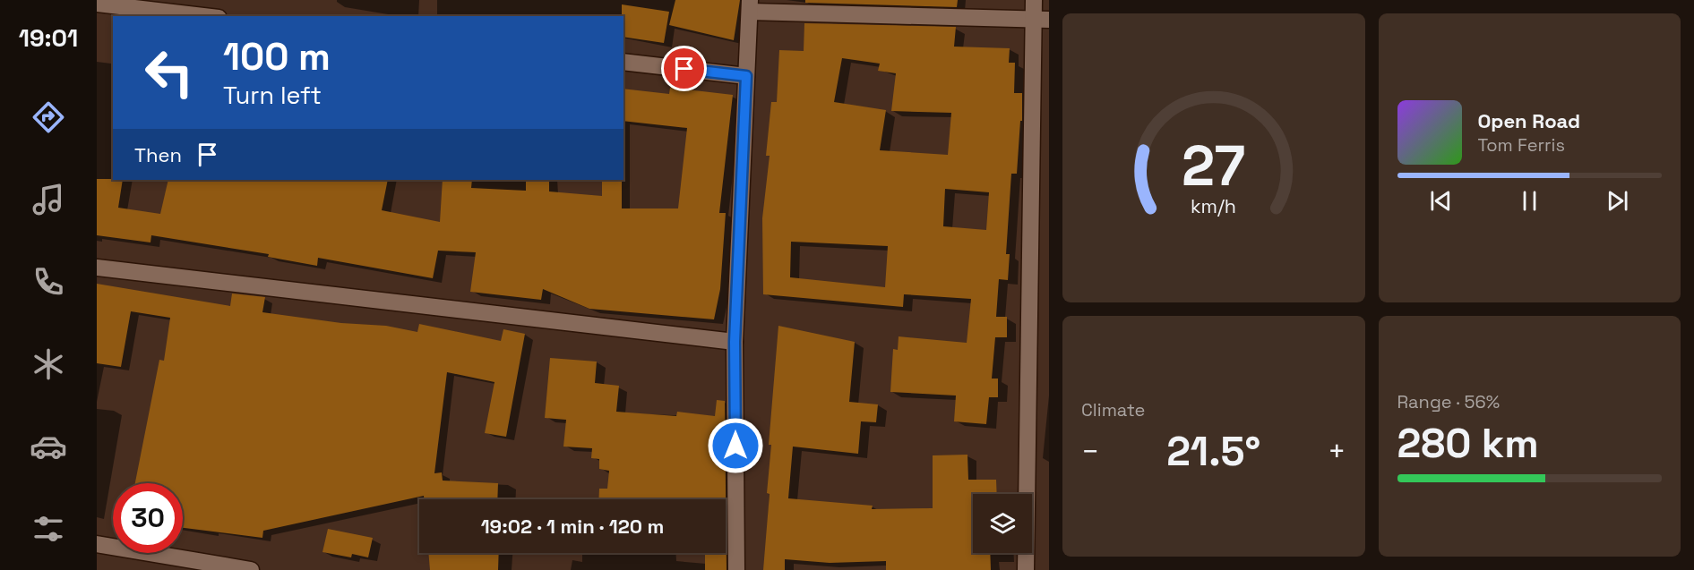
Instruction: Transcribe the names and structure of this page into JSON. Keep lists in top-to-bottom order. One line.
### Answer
{"page":{"tabs":"19:01","turn":["100 m","Turn left"],"song":["Open Road","Tom Ferris"],"then":"Then","tile":["Climate",["Range · 56%","280 km"]],"heat":["−","21.5°","+"],"limit":"30","trip":"19:02 · 1 min · 120 m","gauge":["27","km/h"]}}
